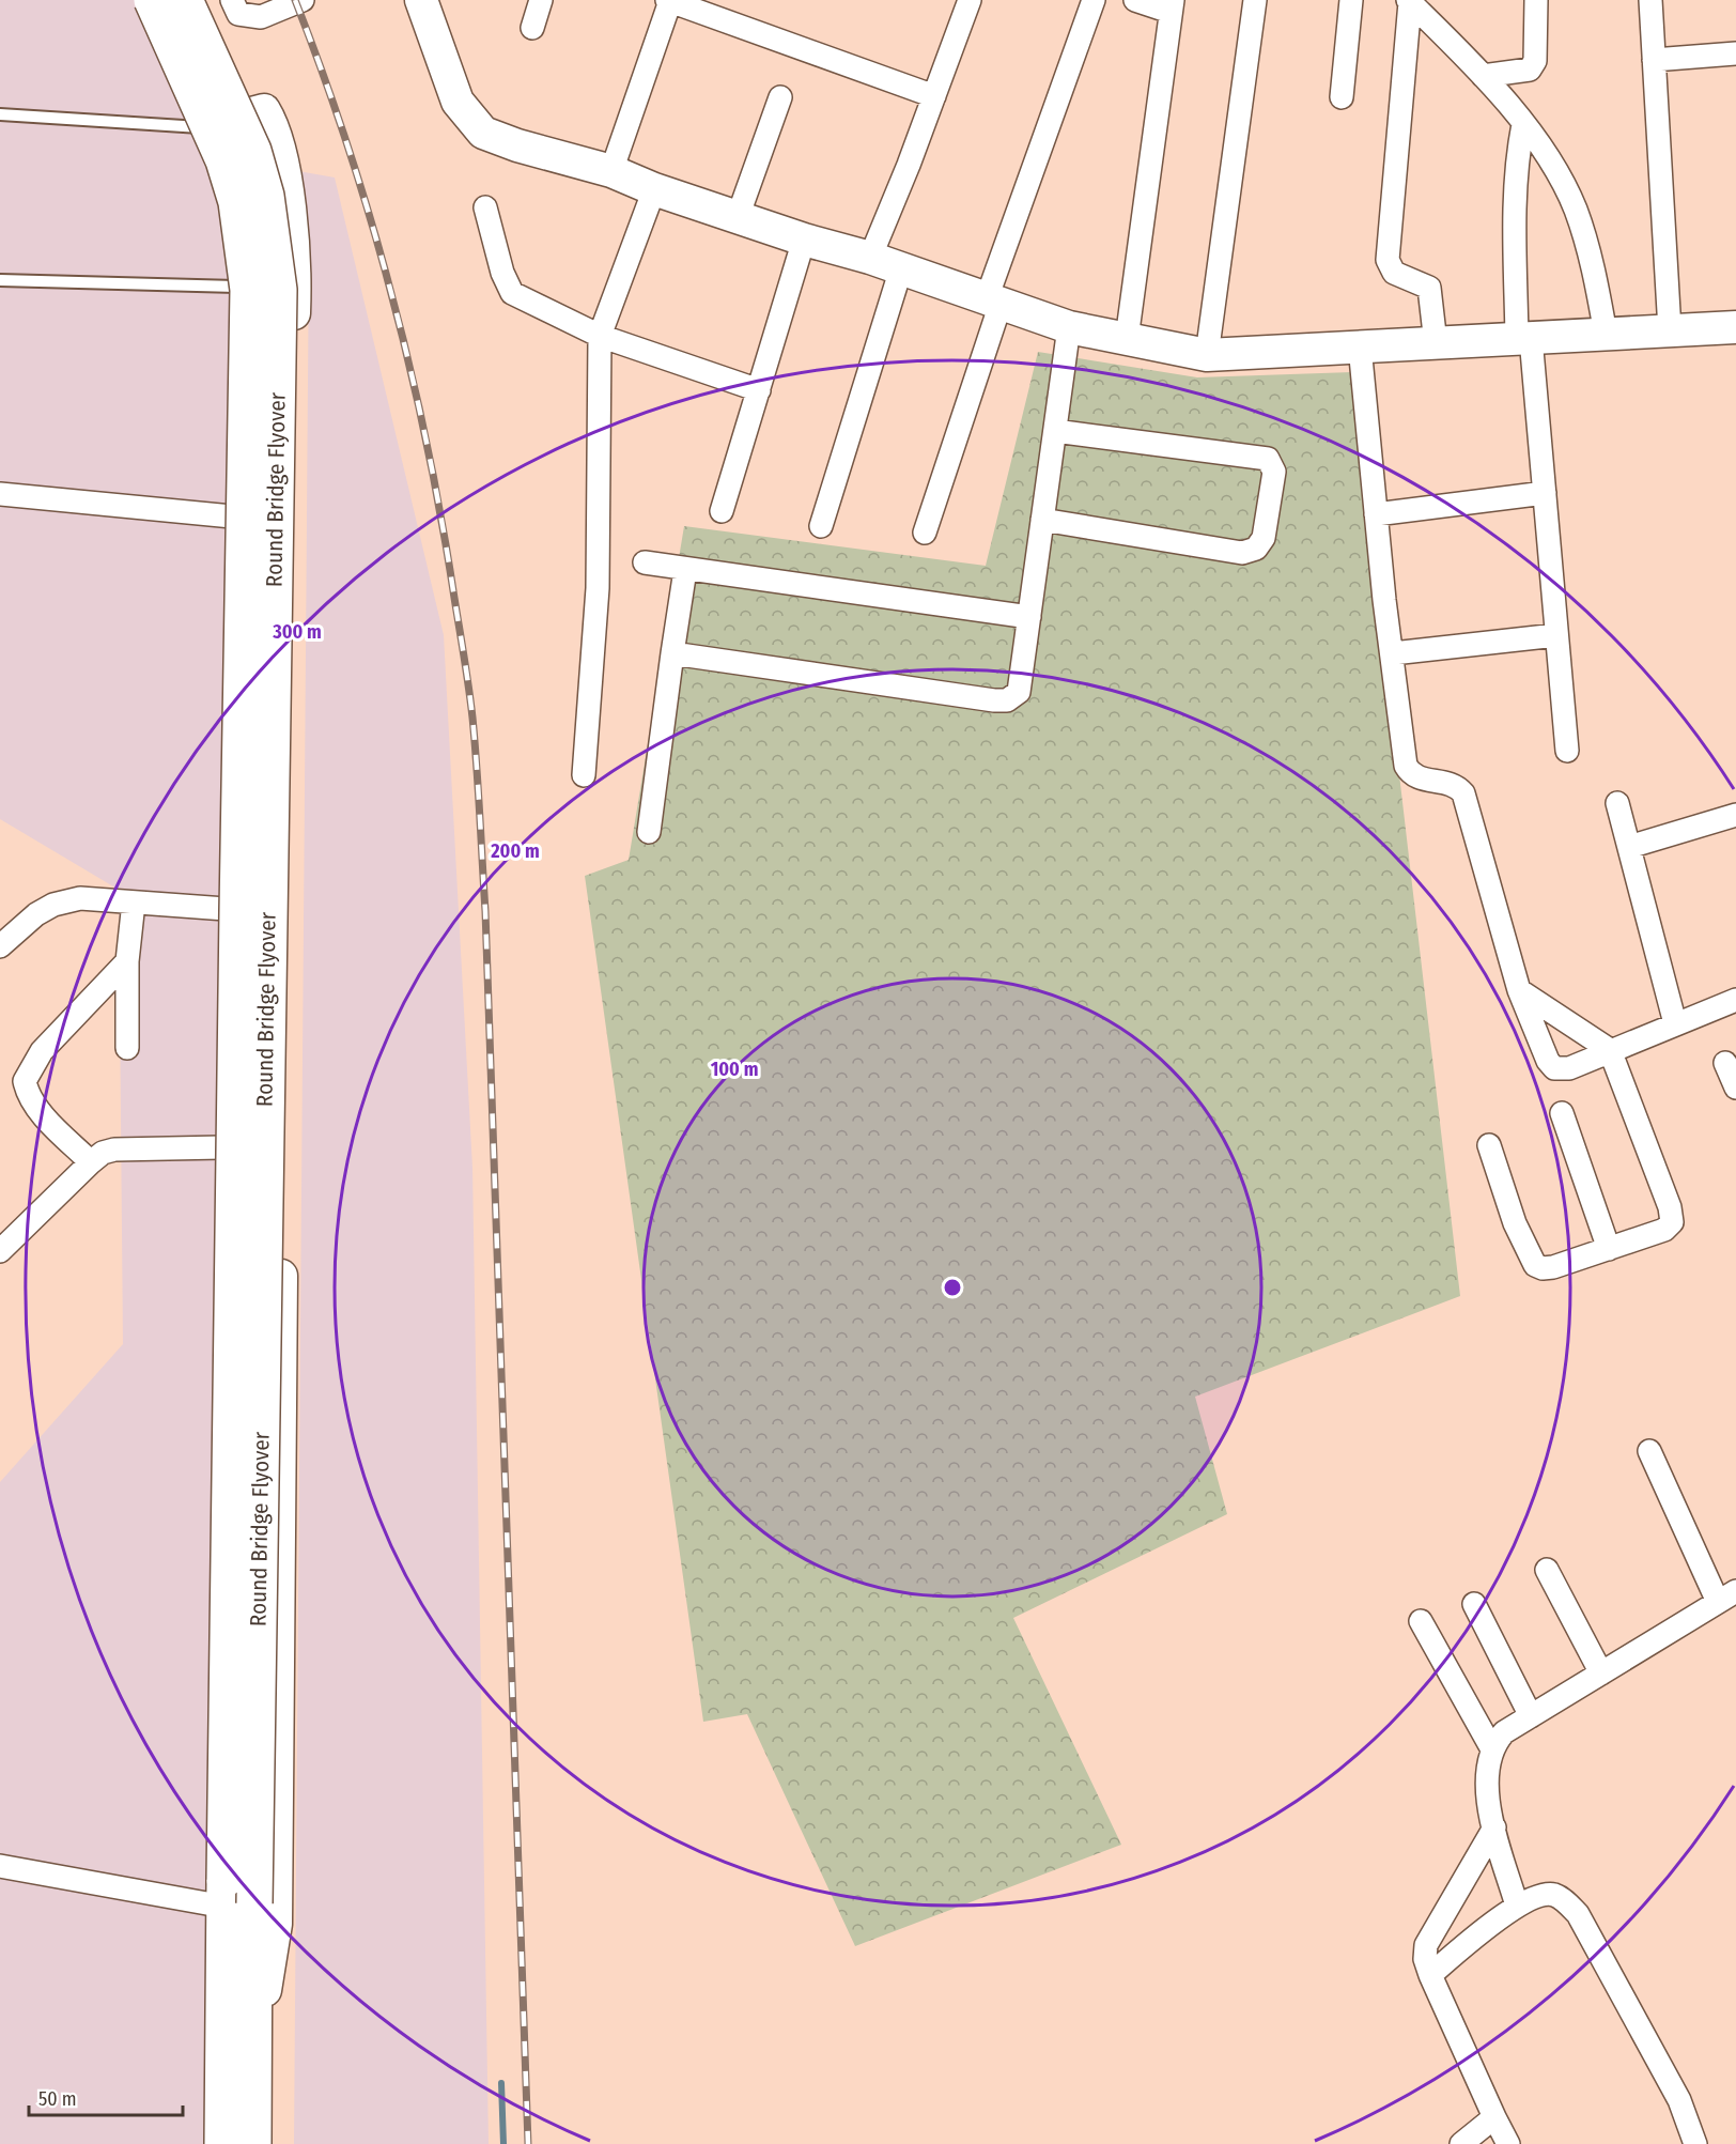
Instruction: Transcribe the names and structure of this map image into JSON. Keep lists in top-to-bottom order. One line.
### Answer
{"streets":{"main road":["Round Bridge Flyover"]},"scale_bar":"50 m","rings":["300 m","200 m","100 m"]}
